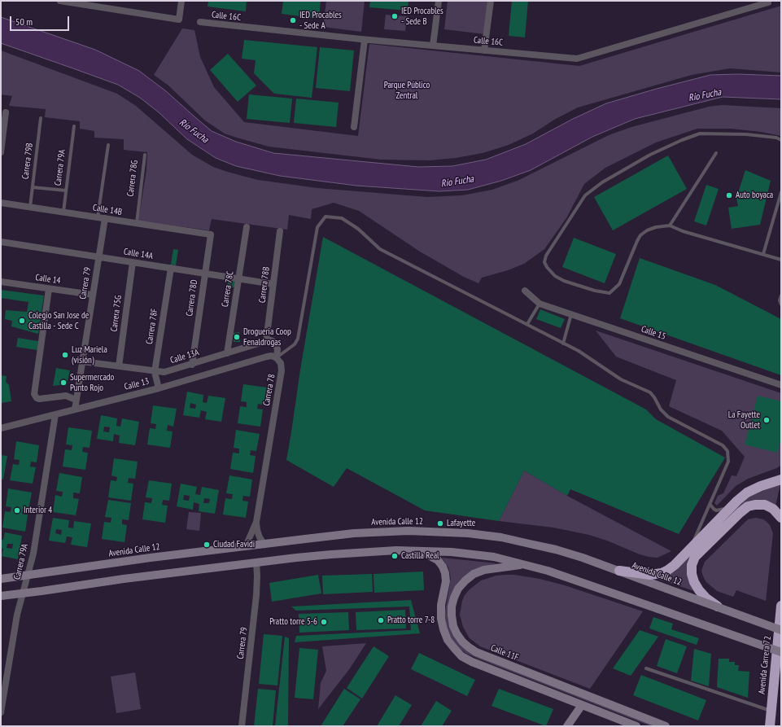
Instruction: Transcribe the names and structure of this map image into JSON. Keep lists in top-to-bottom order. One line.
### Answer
{"streets":{"highway":["Avenida Carrera 72"],"main road":["Avenida Calle 12","Calle 11F"],"street":["Calle 16C","Carrera 79A","Calle 14B","Calle 14A","Calle 14","Carrera 79","Carrera 78B","Carrera 78C","Carrera 78D","Carrera 75G","Carrera 78F","Calle 15","Calle 13A","Calle 13","Carrera 78"],"lane":["Carrera 79B","Carrera 78G"]},"crossings":[["Carrera 79B","Calle 14B"],["Carrera 79A","Calle 14B"],["Carrera 79A","Calle 13"],["Carrera 79A","Avenida Calle 12"],["Carrera 78G","Calle 14B"],["Calle 14B","Carrera 79"],["Calle 14B","Carrera 78D"],["Calle 14A","Carrera 79"],["Calle 14A","Carrera 78B"],["Calle 14A","Carrera 78C"],["Calle 14A","Carrera 78D"],["Calle 14A","Carrera 75G"],["Calle 14A","Carrera 78F"],["Calle 14","Carrera 79"],["Carrera 79","Calle 13A"],["Carrera 79","Calle 13"],["Carrera 78B","Calle 13A"],["Carrera 78C","Calle 13A"],["Carrera 78D","Calle 13A"],["Carrera 75G","Calle 13A"],["Carrera 78F","Calle 13A"],["Carrera 78F","Calle 13"],["Calle 13","Carrera 78"],["Carrera 78","Avenida Calle 12"]],"water":["Río Fucha"],"parks":["Parque Público Zentral"],"places":["IED Procables - Sede B","IED Procables - Sede A","Auto boyaca","Colegio San Jose de Castilla - Sede C","Drogueria Coop Fenaldrogas","Luz Mariela (visión)","Supermercado Punto Rojo","La Fayette Outlet","Interior 4","Lafayette","Ciudad Favidi","Castilla Real","Pratto torre 7-8","Pratto torre 5-6"],"scale_bar":"50 m"}
